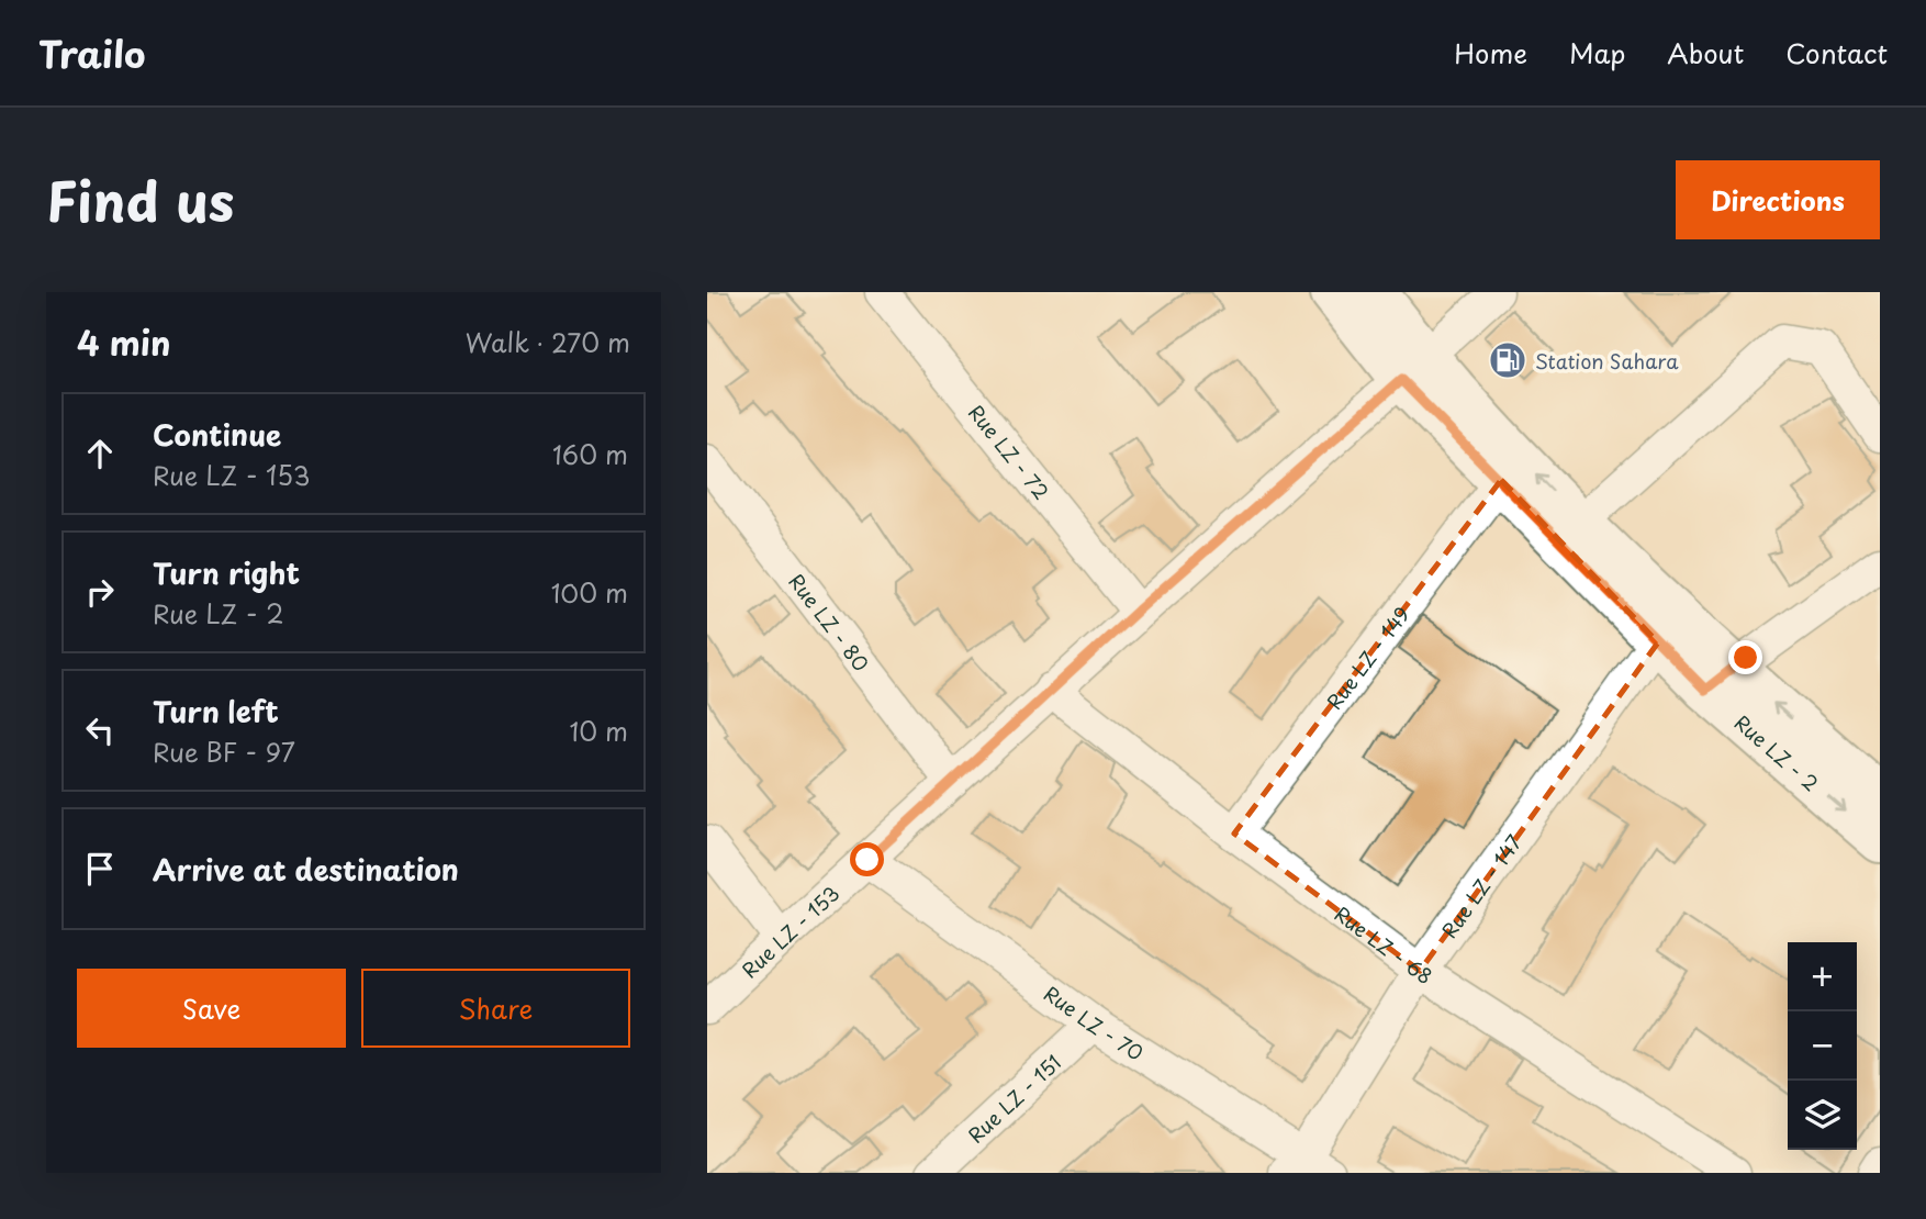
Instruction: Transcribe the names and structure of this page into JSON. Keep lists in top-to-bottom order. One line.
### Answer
{"streets":{"main road":["Rue LZ - 2"],"street":["Rue LZ - 72","Rue LZ - 80","Rue LZ - 149","Rue LZ - 147","Rue LZ - 153","Rue LZ - 68","Rue LZ - 70","Rue LZ - 151"]},"crossings":[["Rue LZ - 72","Rue LZ - 153"],["Rue LZ - 80","Rue LZ - 153"],["Rue LZ - 149","Rue LZ - 2"],["Rue LZ - 149","Rue LZ - 68"],["Rue LZ - 2","Rue LZ - 147"],["Rue LZ - 2","Rue LZ - 153"],["Rue LZ - 147","Rue LZ - 68"],["Rue LZ - 147","Rue LZ - 70"],["Rue LZ - 153","Rue LZ - 68"],["Rue LZ - 153","Rue LZ - 70"],["Rue LZ - 70","Rue LZ - 151"]],"places":{"fuel station":["Station Sahara"]},"page":{"header":"Trailo","nav":["Home","Map","About","Contact"],"title":"Find us","buttons":["Directions",["Save","Share"]],"heading":["4 min","Walk · 270 m"],"list":[["Continue","Rue LZ - 153","160 m"],["Turn right","Rue LZ - 2","100 m"],["Turn left","Rue BF - 97","10 m"],"Arrive at destination"],"map_buttons":["+","−"]}}
